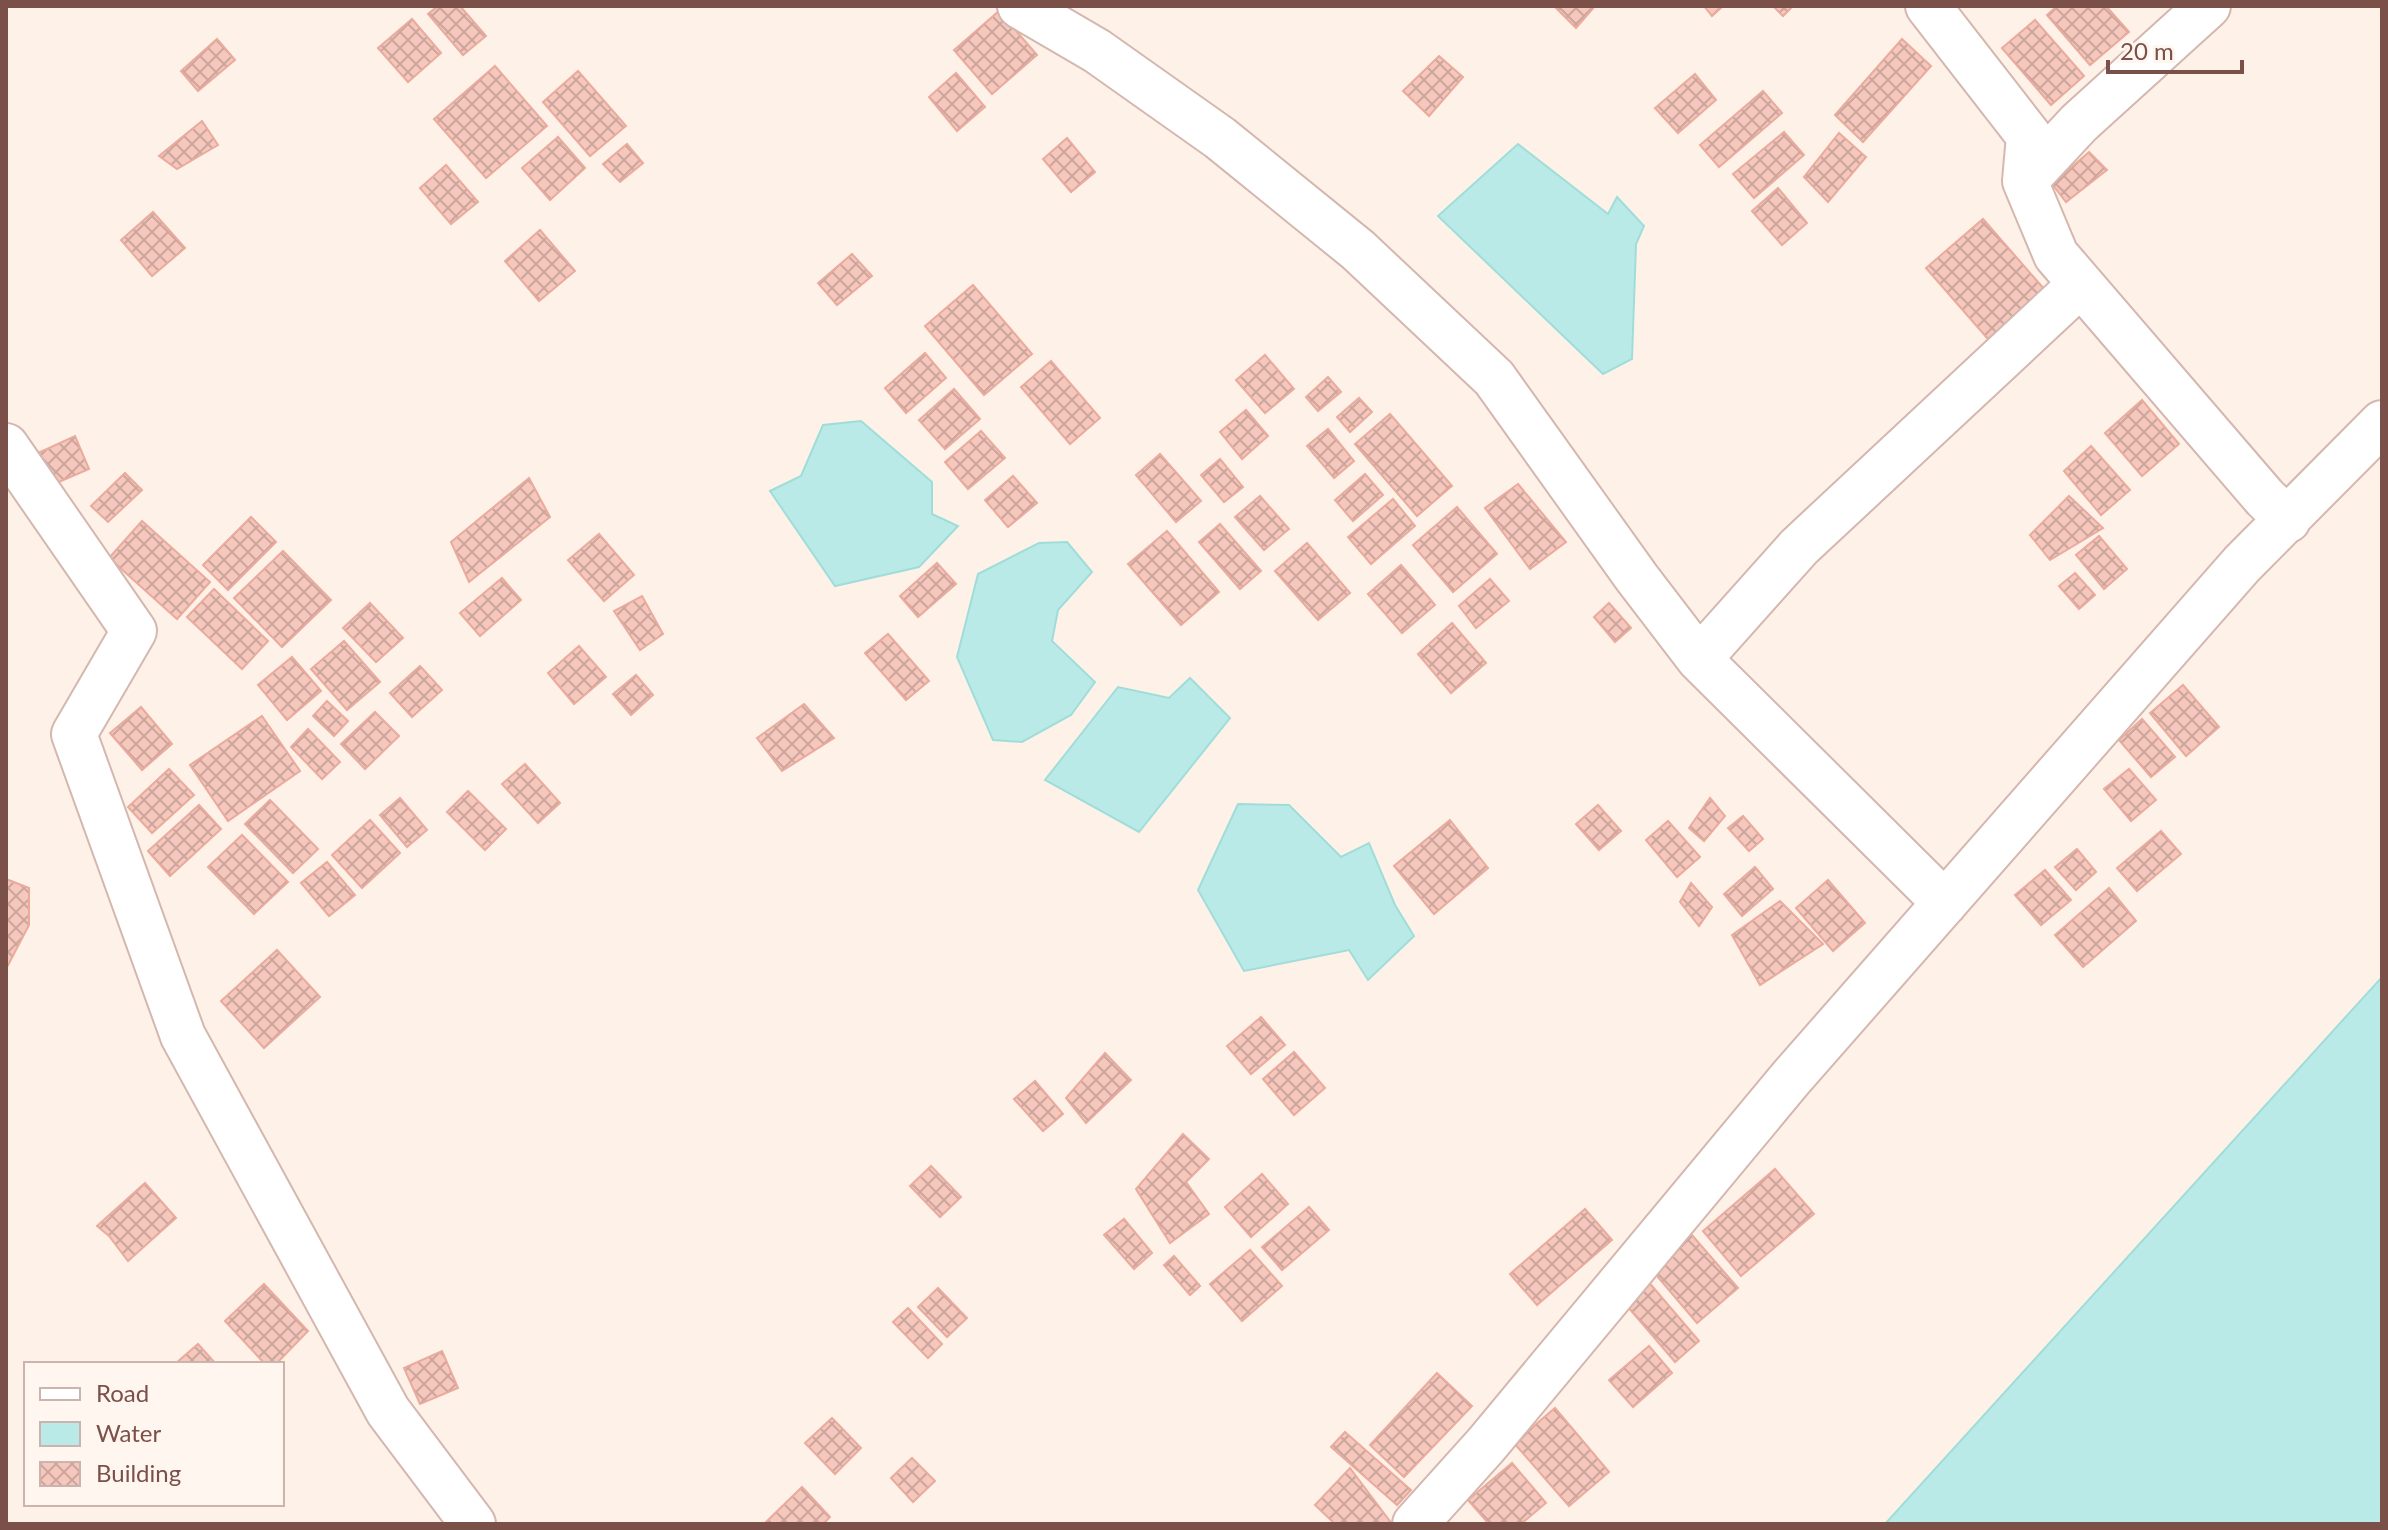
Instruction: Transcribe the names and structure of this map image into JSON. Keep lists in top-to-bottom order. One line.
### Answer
{"legend":["Road","Water","Building"],"scale_bar":"20 m"}
